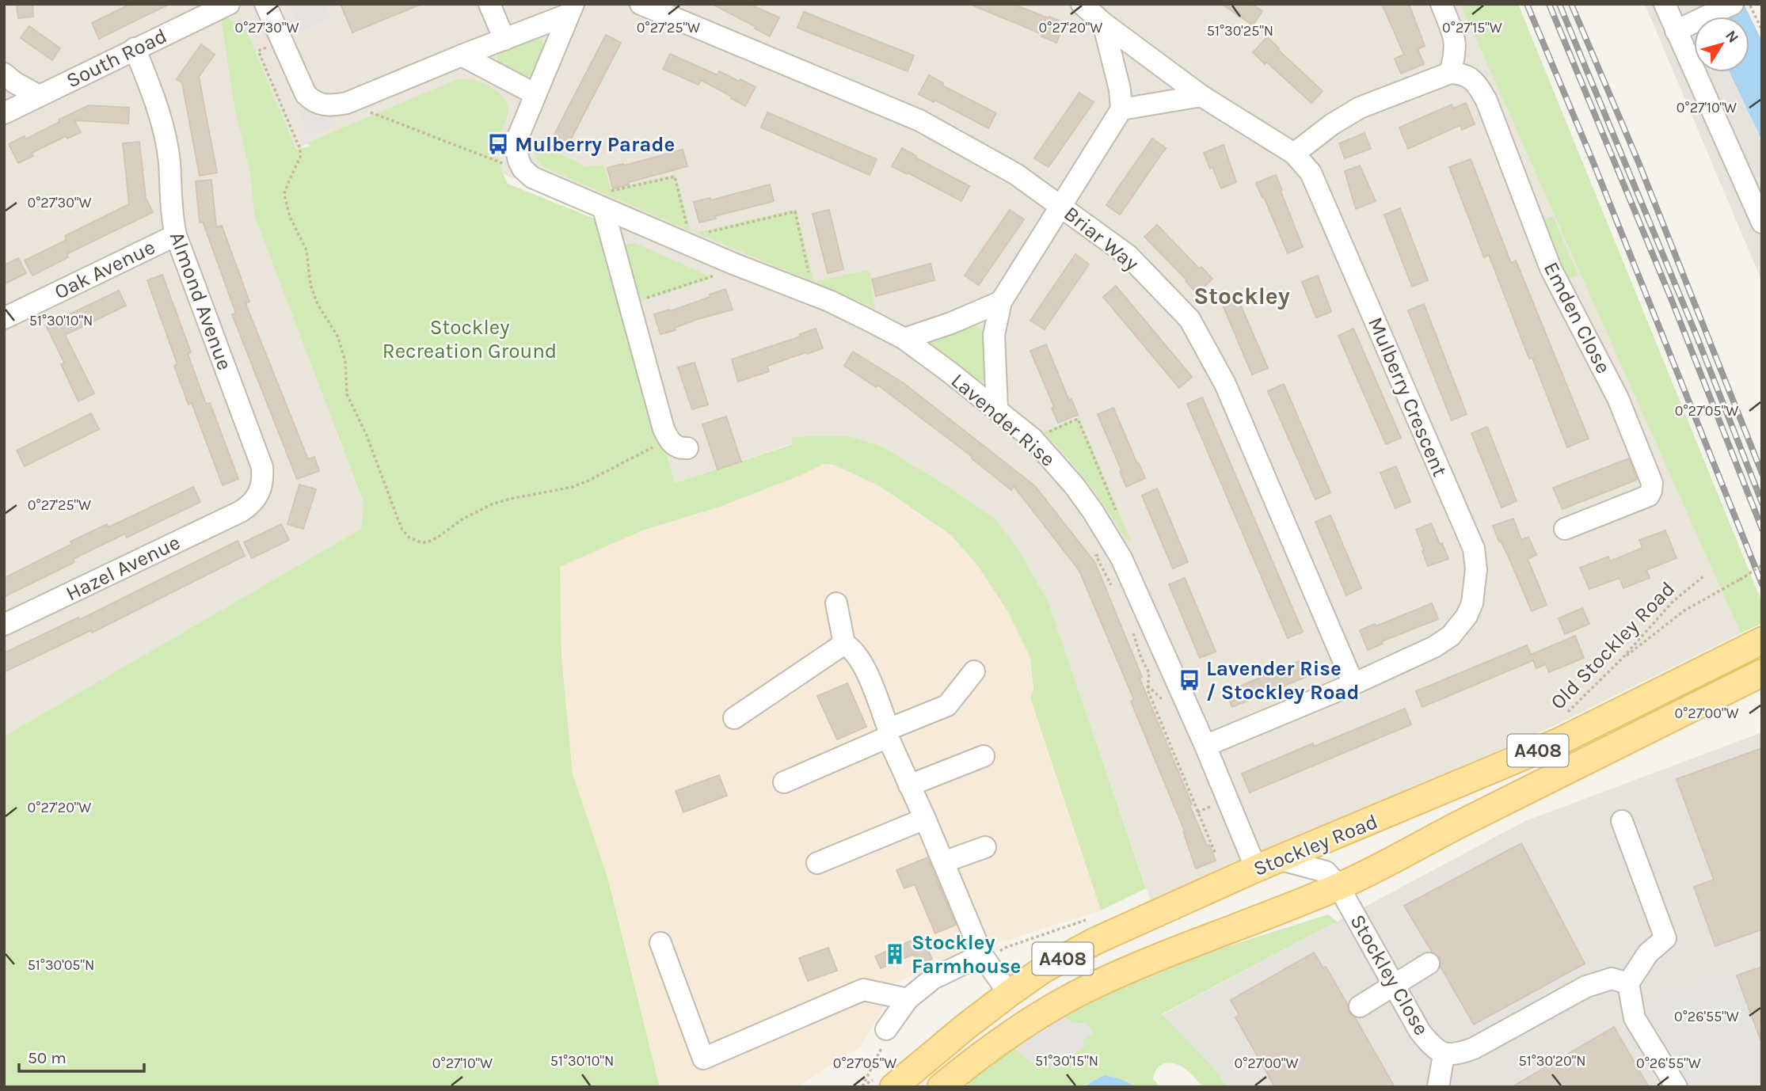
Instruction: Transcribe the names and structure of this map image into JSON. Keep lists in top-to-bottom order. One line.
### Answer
{"streets":{"main road":["A408","Stockley Road"],"street":["South Road","Briar Way","Oak Avenue","Almond Avenue","Emden Close","Mulberry Crescent","Lavender Rise","Hazel Avenue","Stockley Close"],"path":["Old Stockley Road"]},"crossings":[["South Road","Almond Avenue"],["Briar Way","Mulberry Crescent"],["Oak Avenue","Almond Avenue"],["Almond Avenue","Hazel Avenue"],["Mulberry Crescent","Lavender Rise"],["Lavender Rise","Stockley Road"],["Stockley Road","Stockley Close"]],"districts":["Stockley"],"parks":["Stockley Recreation Ground"],"places":{"bus stop":["Mulberry Parade","Lavender Rise / Stockley Road"],"building":["Stockley Farmhouse"]},"scale_bar":"50 m","north":"top right","coordinates":["0°27'30\"W","0°27'25\"W","0°27'20\"W","0°27'15\"W","51°30'25\"N","0°27'10\"W","51°30'10\"N","0°27'05\"W","0°27'00\"W","51°30'05\"N","0°26'55\"W","51°30'15\"N","51°30'20\"N"]}
